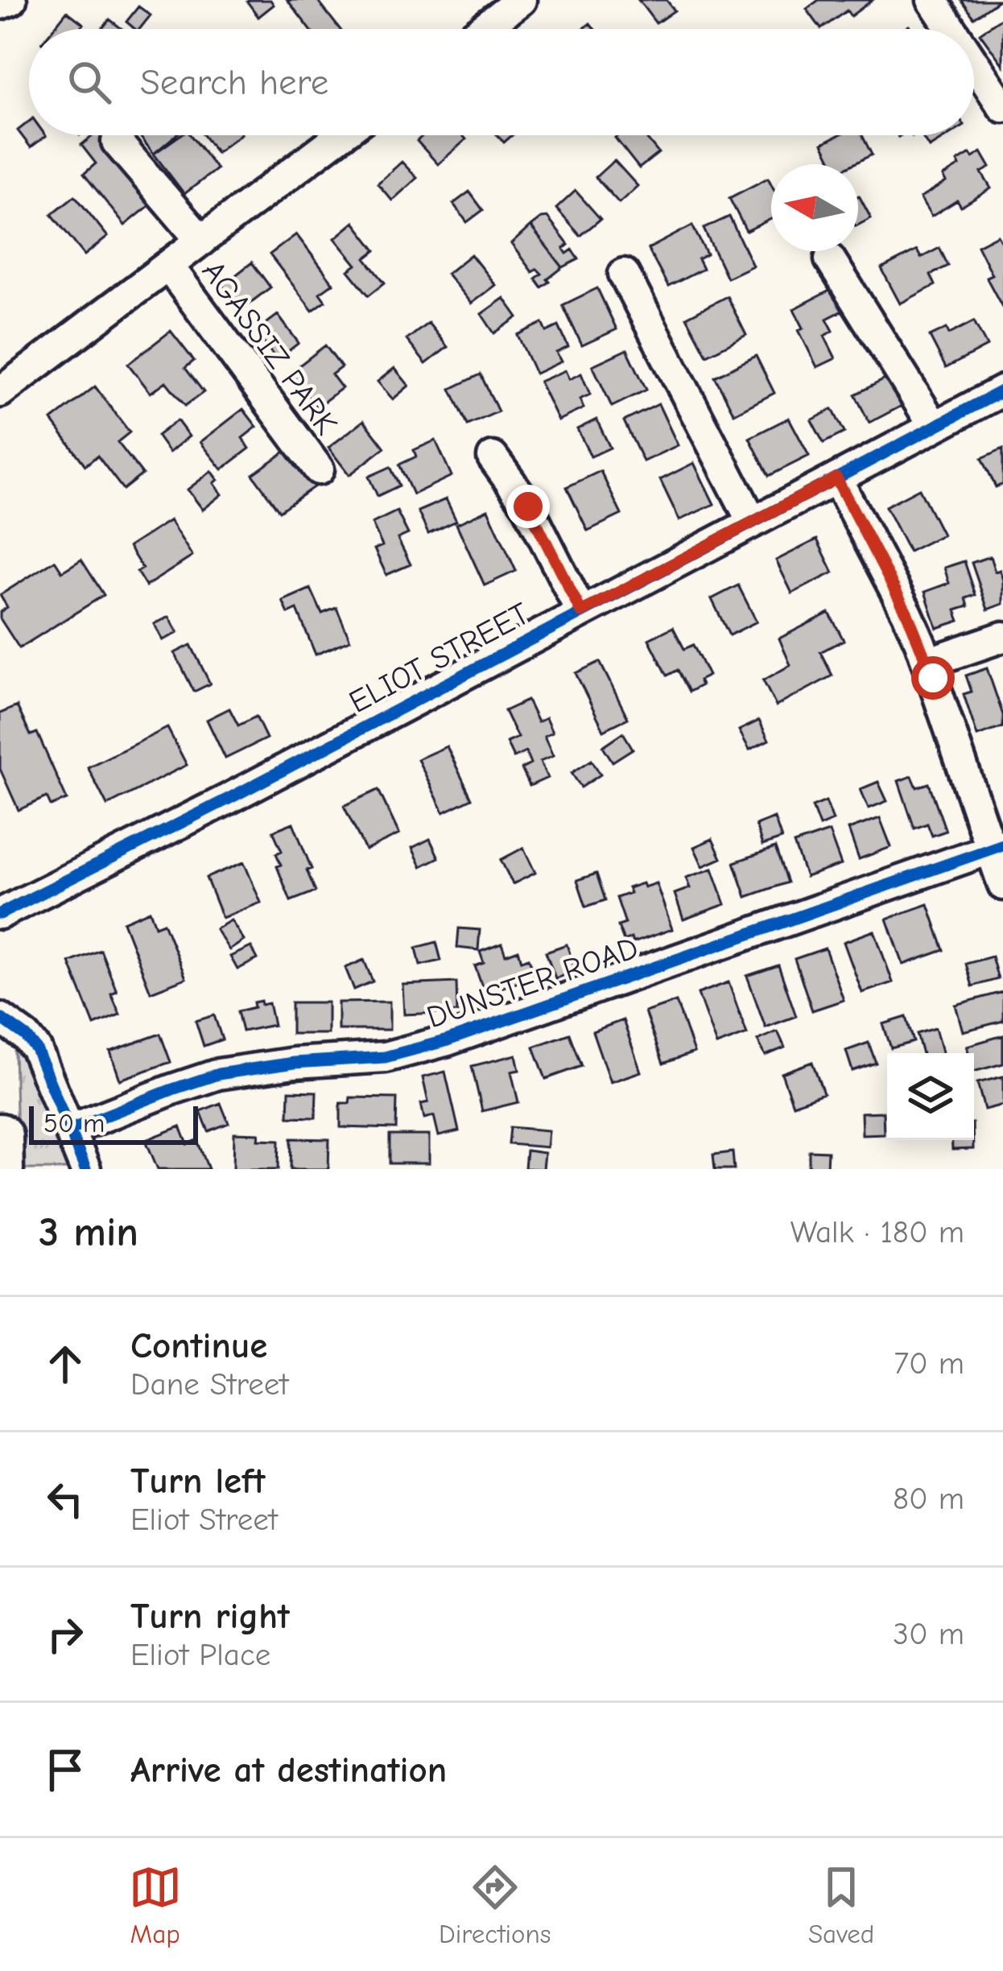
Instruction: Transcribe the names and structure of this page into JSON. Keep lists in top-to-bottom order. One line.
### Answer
{"streets":{"street":["AGASSIZ PARK","ELIOT STREET","DUNSTER ROAD"]},"scale_bar":"50 m","north":"left","page":{"search":"Search here","scale":"50 m","heading":["3 min","Walk · 180 m"],"list":[["Continue","Dane Street","70 m"],["Turn left","Eliot Street","80 m"],["Turn right","Eliot Place","30 m"],"Arrive at destination"],"nav":["Map","Directions","Saved"]}}
